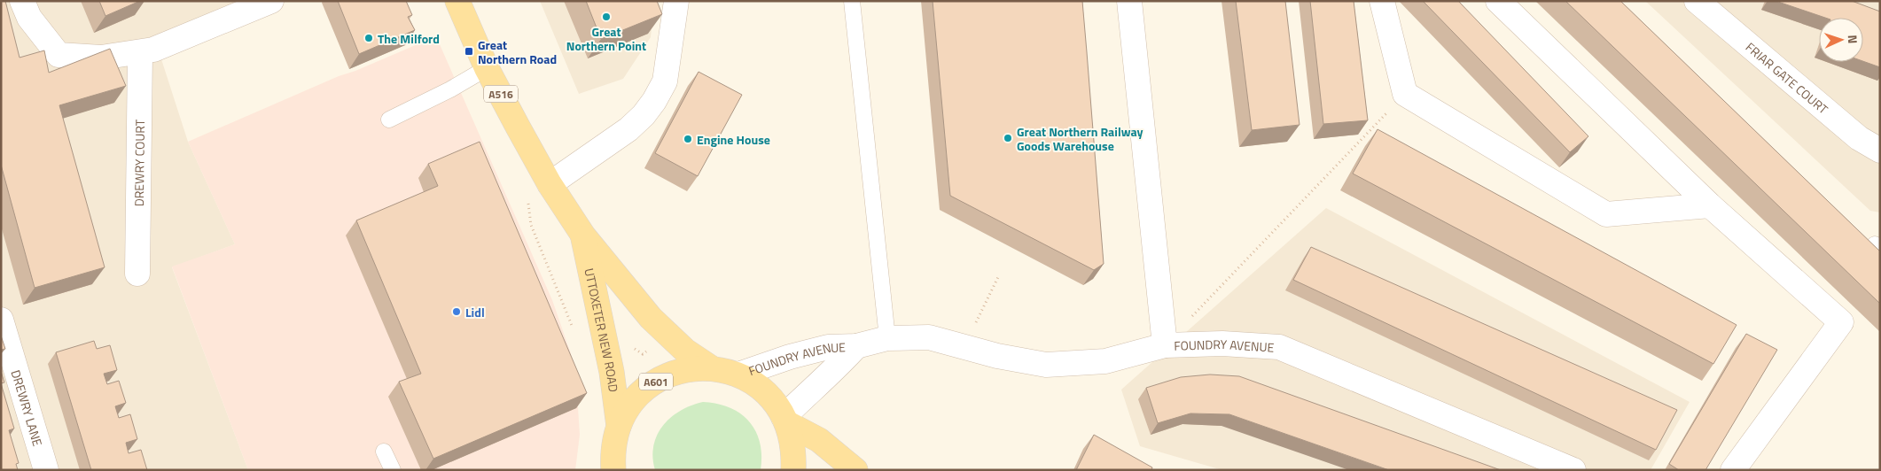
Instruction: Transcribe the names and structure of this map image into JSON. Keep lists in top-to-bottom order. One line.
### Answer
{"streets":{"main road":["A516","UTTOXETER NEW ROAD","A601"],"street":["FRIAR GATE COURT","DREWRY COURT","FOUNDRY AVENUE","DREWRY LANE"]},"crossings":[["UTTOXETER NEW ROAD","A601"],["FOUNDRY AVENUE","A601"]],"places":{"other":["Great Northern Point","The Milford","Great Northern Railway Goods Warehouse","Engine House","Lidl"],"transit":["Great Northern Road"]},"north":"right"}
